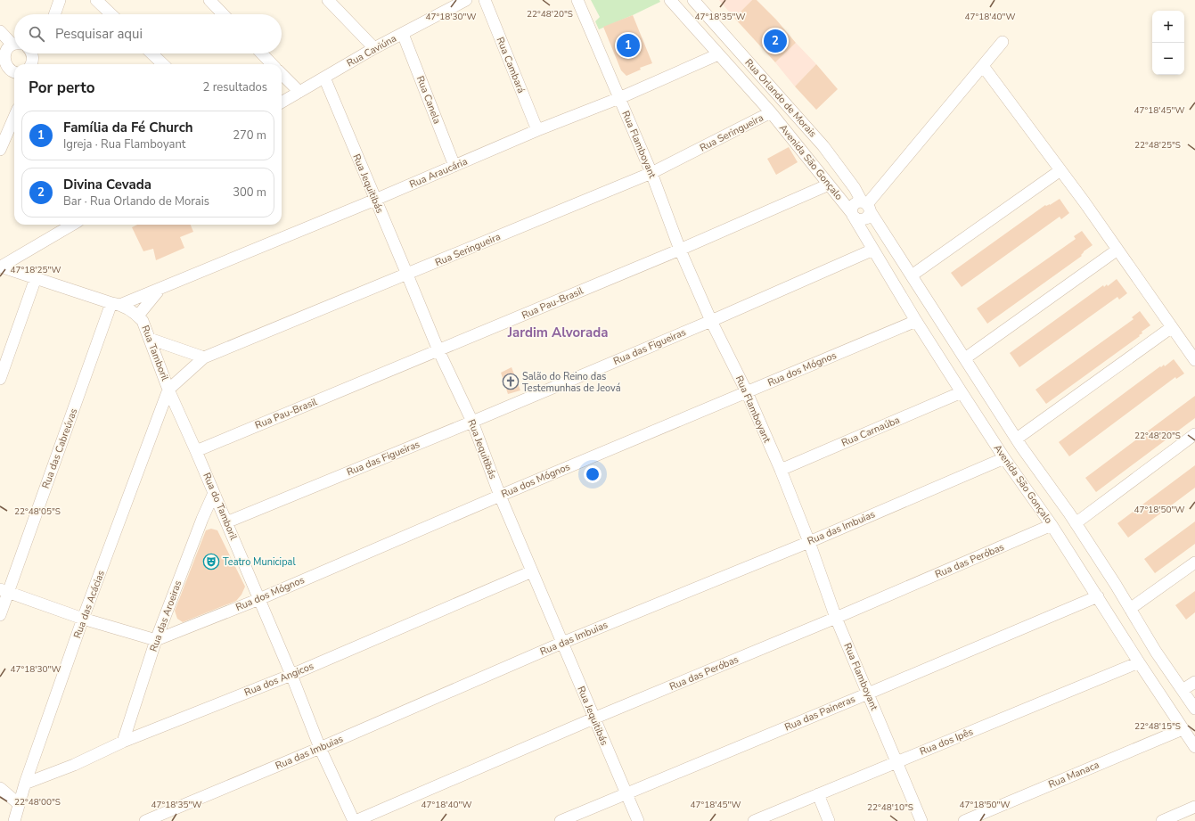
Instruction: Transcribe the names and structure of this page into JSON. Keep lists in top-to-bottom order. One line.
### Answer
{"streets":{"street":["Rua Caviúna","Rua Cambará","Rua Orlando de Morais","Rua Canela","Rua Seringueira","Rua Flamboyant","Avenida São Gonçalo","Rua Araucária","Rua Jequitibás","Rua Pau-Brasil","Rua das Figueiras","Rua Tamboril","Rua dos Mógnos","Rua Carnaúba","Rua das Cabreúvas","Rua do Tamboril","Rua das Imbuias","Rua das Peróbas","Rua das Acácias","Rua das Aroeiras","Rua dos Angicos","Rua das Paineras","Rua dos Ipês","Rua Manaca"]},"crossings":[["Rua Caviúna","Rua Canela"],["Rua Caviúna","Rua Jequitibás"],["Rua Cambará","Rua Araucária"],["Rua Orlando de Morais","Avenida São Gonçalo"],["Rua Canela","Rua Araucária"],["Rua Seringueira","Rua Flamboyant"],["Rua Seringueira","Avenida São Gonçalo"],["Rua Seringueira","Rua Jequitibás"],["Rua Seringueira","Rua Tamboril"],["Rua Seringueira","Rua do Tamboril"],["Rua Seringueira","Rua das Acácias"],["Rua Flamboyant","Rua Araucária"],["Rua Flamboyant","Rua Pau-Brasil"],["Rua Flamboyant","Rua das Figueiras"],["Rua Flamboyant","Rua dos Mógnos"],["Rua Flamboyant","Rua Carnaúba"],["Rua Flamboyant","Rua das Imbuias"],["Rua Flamboyant","Rua das Peróbas"],["Rua Flamboyant","Rua das Paineras"],["Rua Flamboyant","Rua dos Ipês"],["Avenida São Gonçalo","Rua Araucária"],["Avenida São Gonçalo","Rua Pau-Brasil"],["Avenida São Gonçalo","Rua das Figueiras"],["Avenida São Gonçalo","Rua dos Mógnos"],["Avenida São Gonçalo","Rua Carnaúba"],["Avenida São Gonçalo","Rua das Imbuias"],["Avenida São Gonçalo","Rua das Peróbas"],["Avenida São Gonçalo","Rua das Paineras"],["Avenida São Gonçalo","Rua dos Ipês"],["Avenida São Gonçalo","Rua Manaca"],["Rua Araucária","Rua Jequitibás"],["Rua Araucária","Rua Tamboril"],["Rua Araucária","Rua das Cabreúvas"],["Rua Jequitibás","Rua Pau-Brasil"],["Rua Jequitibás","Rua das Figueiras"],["Rua Jequitibás","Rua dos Mógnos"],["Rua Jequitibás","Rua das Imbuias"],["Rua Jequitibás","Rua das Peróbas"],["Rua Jequitibás","Rua dos Angicos"],["Rua Jequitibás","Rua das Paineras"],["Rua Pau-Brasil","Rua do Tamboril"],["Rua das Figueiras","Rua do Tamboril"],["Rua Tamboril","Rua das Cabreúvas"],["Rua Tamboril","Rua do Tamboril"],["Rua Tamboril","Rua das Acácias"],["Rua dos Mógnos","Rua do Tamboril"],["Rua dos Mógnos","Rua das Aroeiras"],["Rua do Tamboril","Rua das Imbuias"],["Rua do Tamboril","Rua das Peróbas"],["Rua do Tamboril","Rua das Acácias"],["Rua do Tamboril","Rua das Aroeiras"],["Rua do Tamboril","Rua dos Angicos"],["Rua das Acácias","Rua dos Angicos"],["Rua das Aroeiras","Rua dos Angicos"]],"districts":["Jardim Alvorada"],"places":{"church":["Salão do Reino das Testemunhas de Jeová"],"theatre":["Teatro Municipal"]},"page":{"map_buttons":["+","−"],"search":"Pesquisar aqui","pins":["2","1"],"heading":["Por perto","2 resultados"],"list":[{"mark":"1","name":"Família da Fé Church","note":"Igreja · Rua Flamboyant","value":"270 m"},{"mark":"2","name":"Divina Cevada","note":"Bar · Rua Orlando de Morais","value":"300 m"}]},"coordinates":["22°48'20\"S","47°18'30\"W","47°18'35\"W","47°18'40\"W","47°18'45\"W","22°48'25\"S","47°18'25\"W","47°18'50\"W","22°48'05\"S","22°48'15\"S","22°48'00\"S","22°48'10\"S"]}
